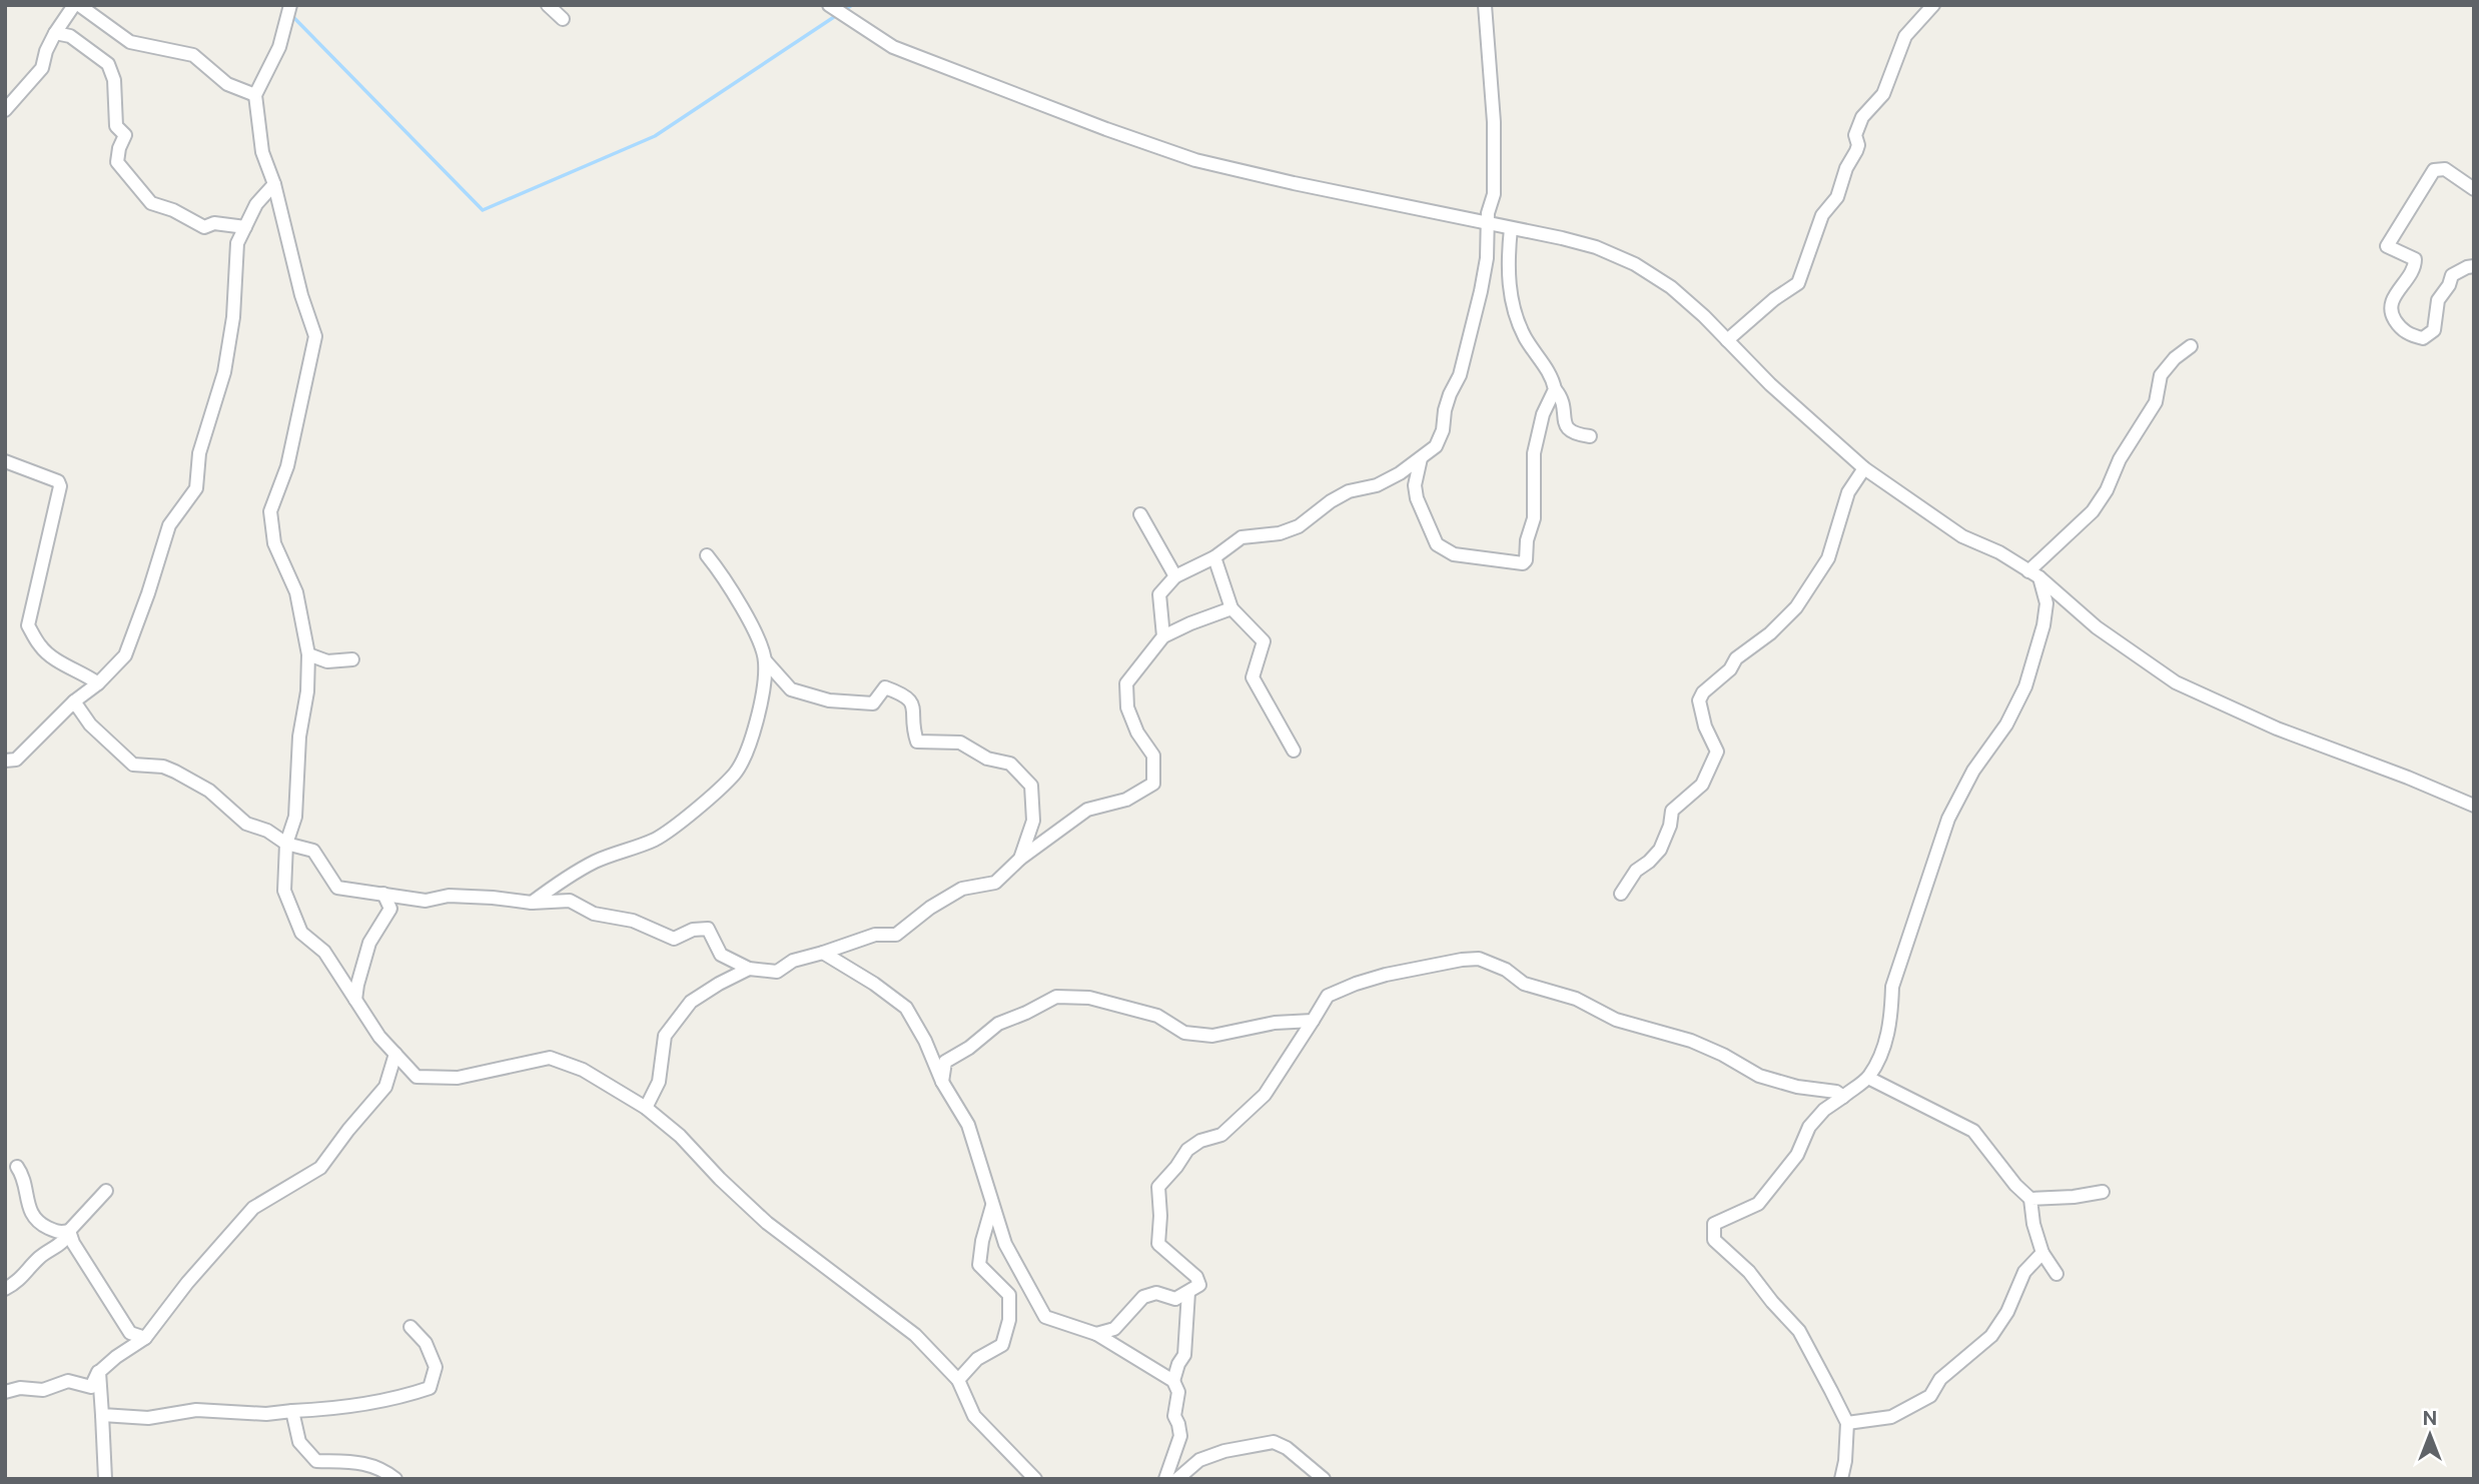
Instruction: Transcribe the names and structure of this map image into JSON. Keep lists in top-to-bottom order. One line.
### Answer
{"north":"top"}
